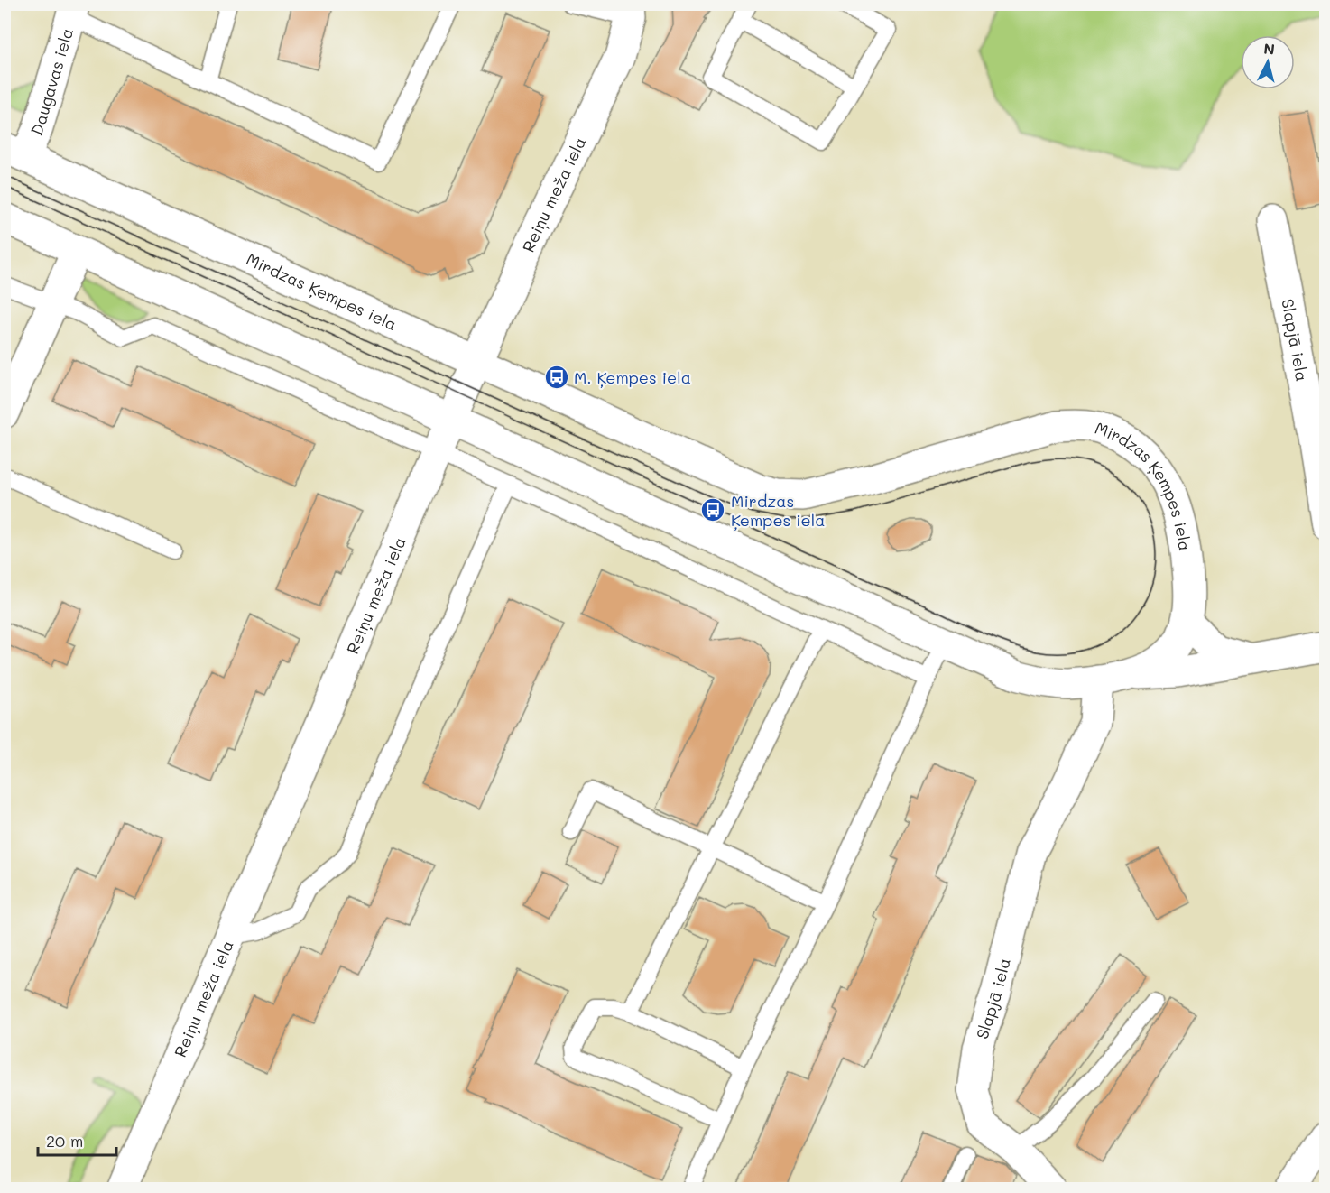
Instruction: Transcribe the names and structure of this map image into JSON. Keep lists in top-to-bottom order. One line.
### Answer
{"streets":{"street":["Daugavas iela","Reiņu meža iela","Mirdzas Ķempes iela","Slapjā iela"]},"crossings":[["Daugavas iela","Mirdzas Ķempes iela"],["Reiņu meža iela","Mirdzas Ķempes iela"],["Mirdzas Ķempes iela","Slapjā iela"]],"places":{"bus stop":["M. Ķempes iela","Mirdzas Ķempes iela"]},"scale_bar":"20 m","north":"top"}
